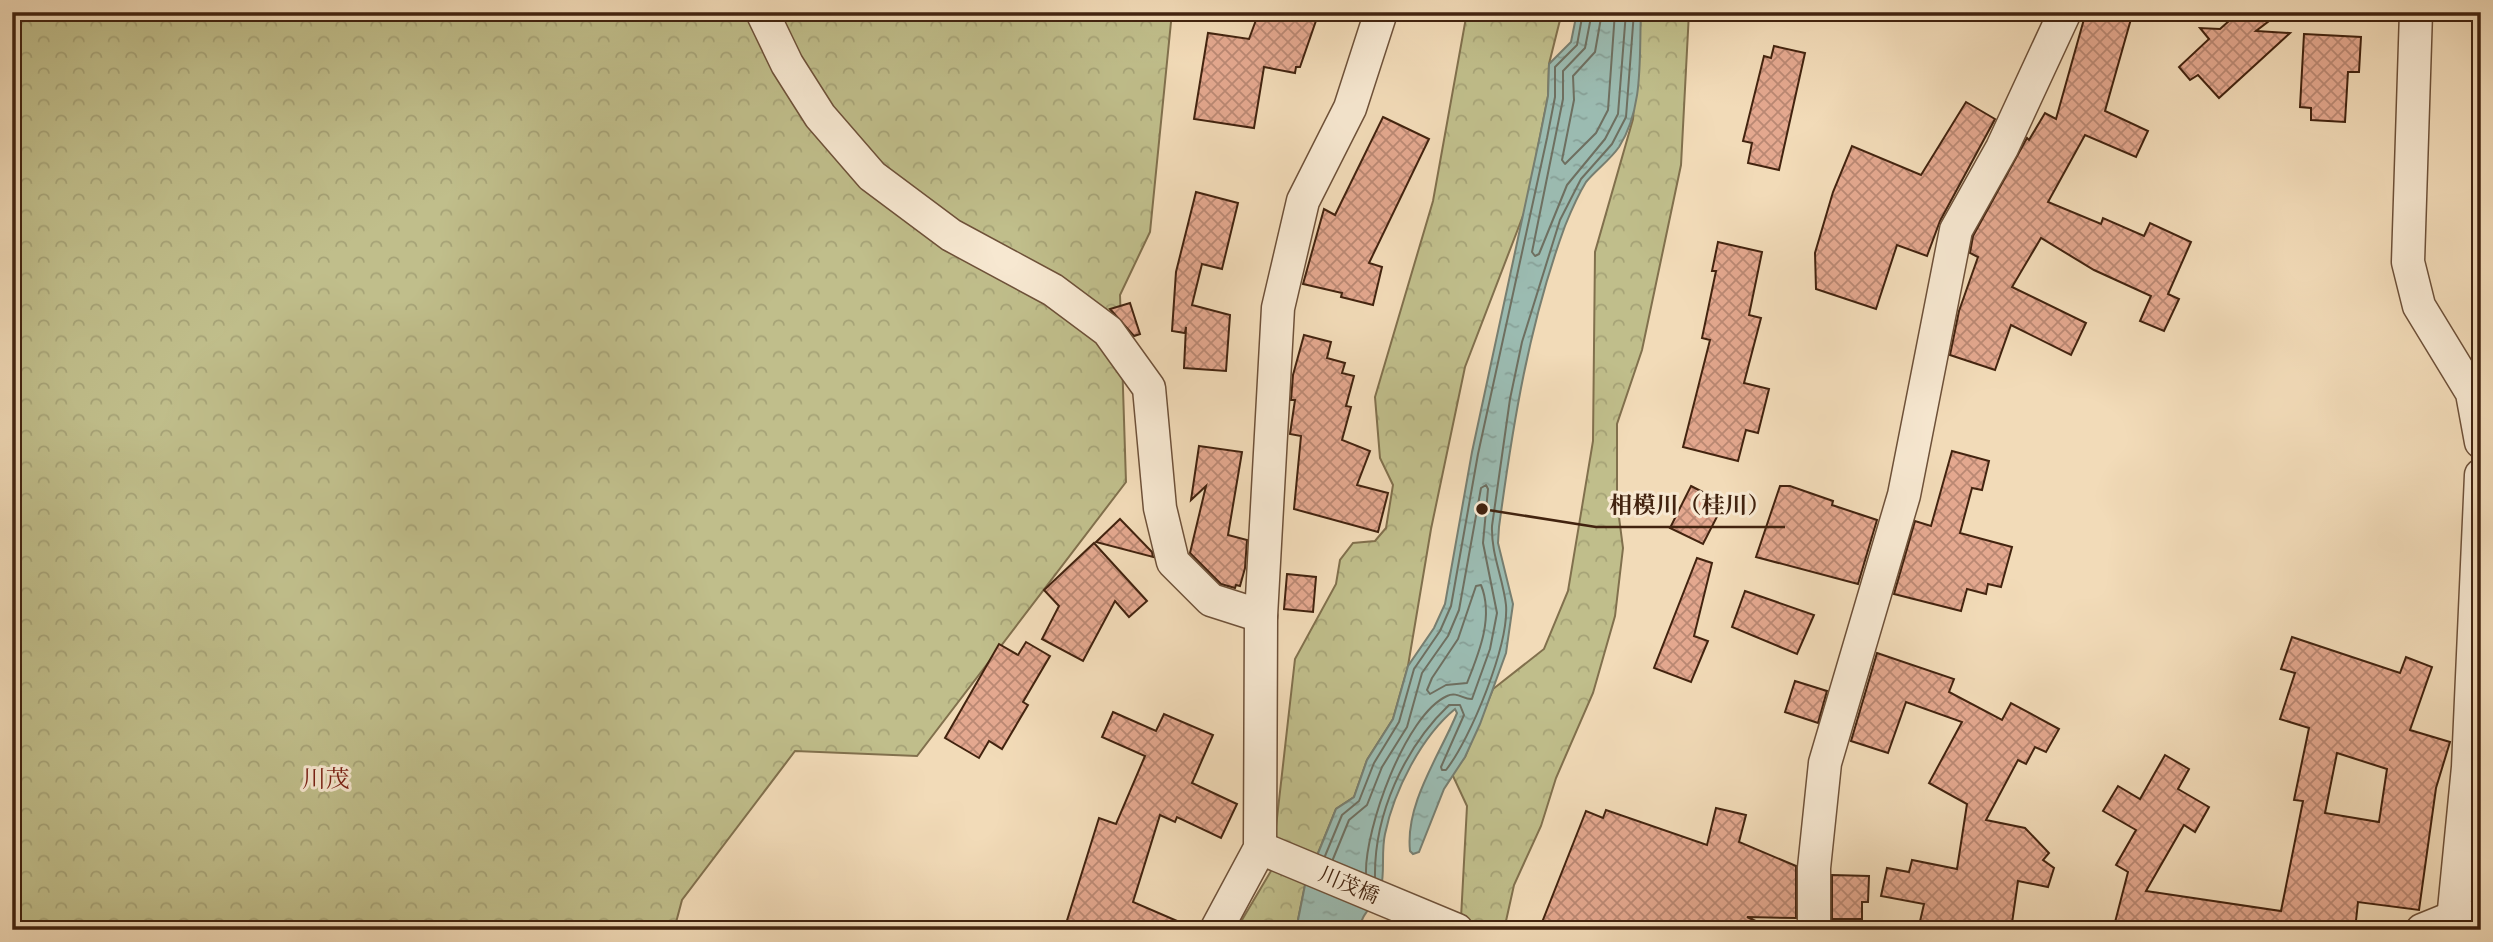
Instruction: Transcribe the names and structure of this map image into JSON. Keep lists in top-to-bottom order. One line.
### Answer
{"streets":{"street":["川茂橋"]},"districts":["川茂"],"places":["相模川（桂川）"]}
